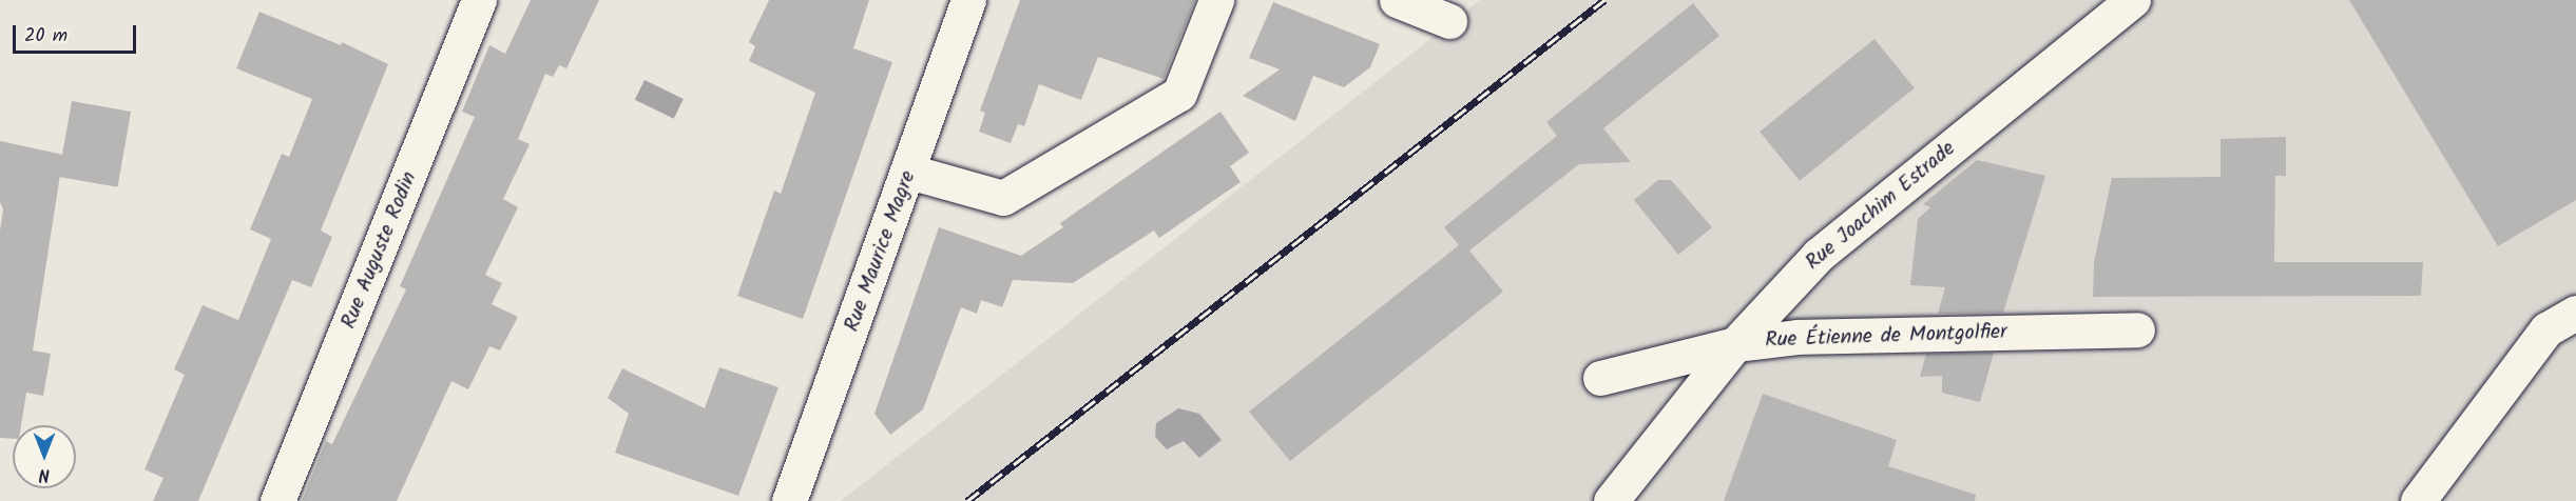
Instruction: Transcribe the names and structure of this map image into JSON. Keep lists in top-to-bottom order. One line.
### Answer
{"streets":{"street":["Rue Joachim Estrade","Rue Auguste Rodin","Rue Maurice Magre","Rue Étienne de Montgolfier"]},"crossings":[["Rue Joachim Estrade","Rue Étienne de Montgolfier"]],"scale_bar":"20 m","north":"bottom"}
